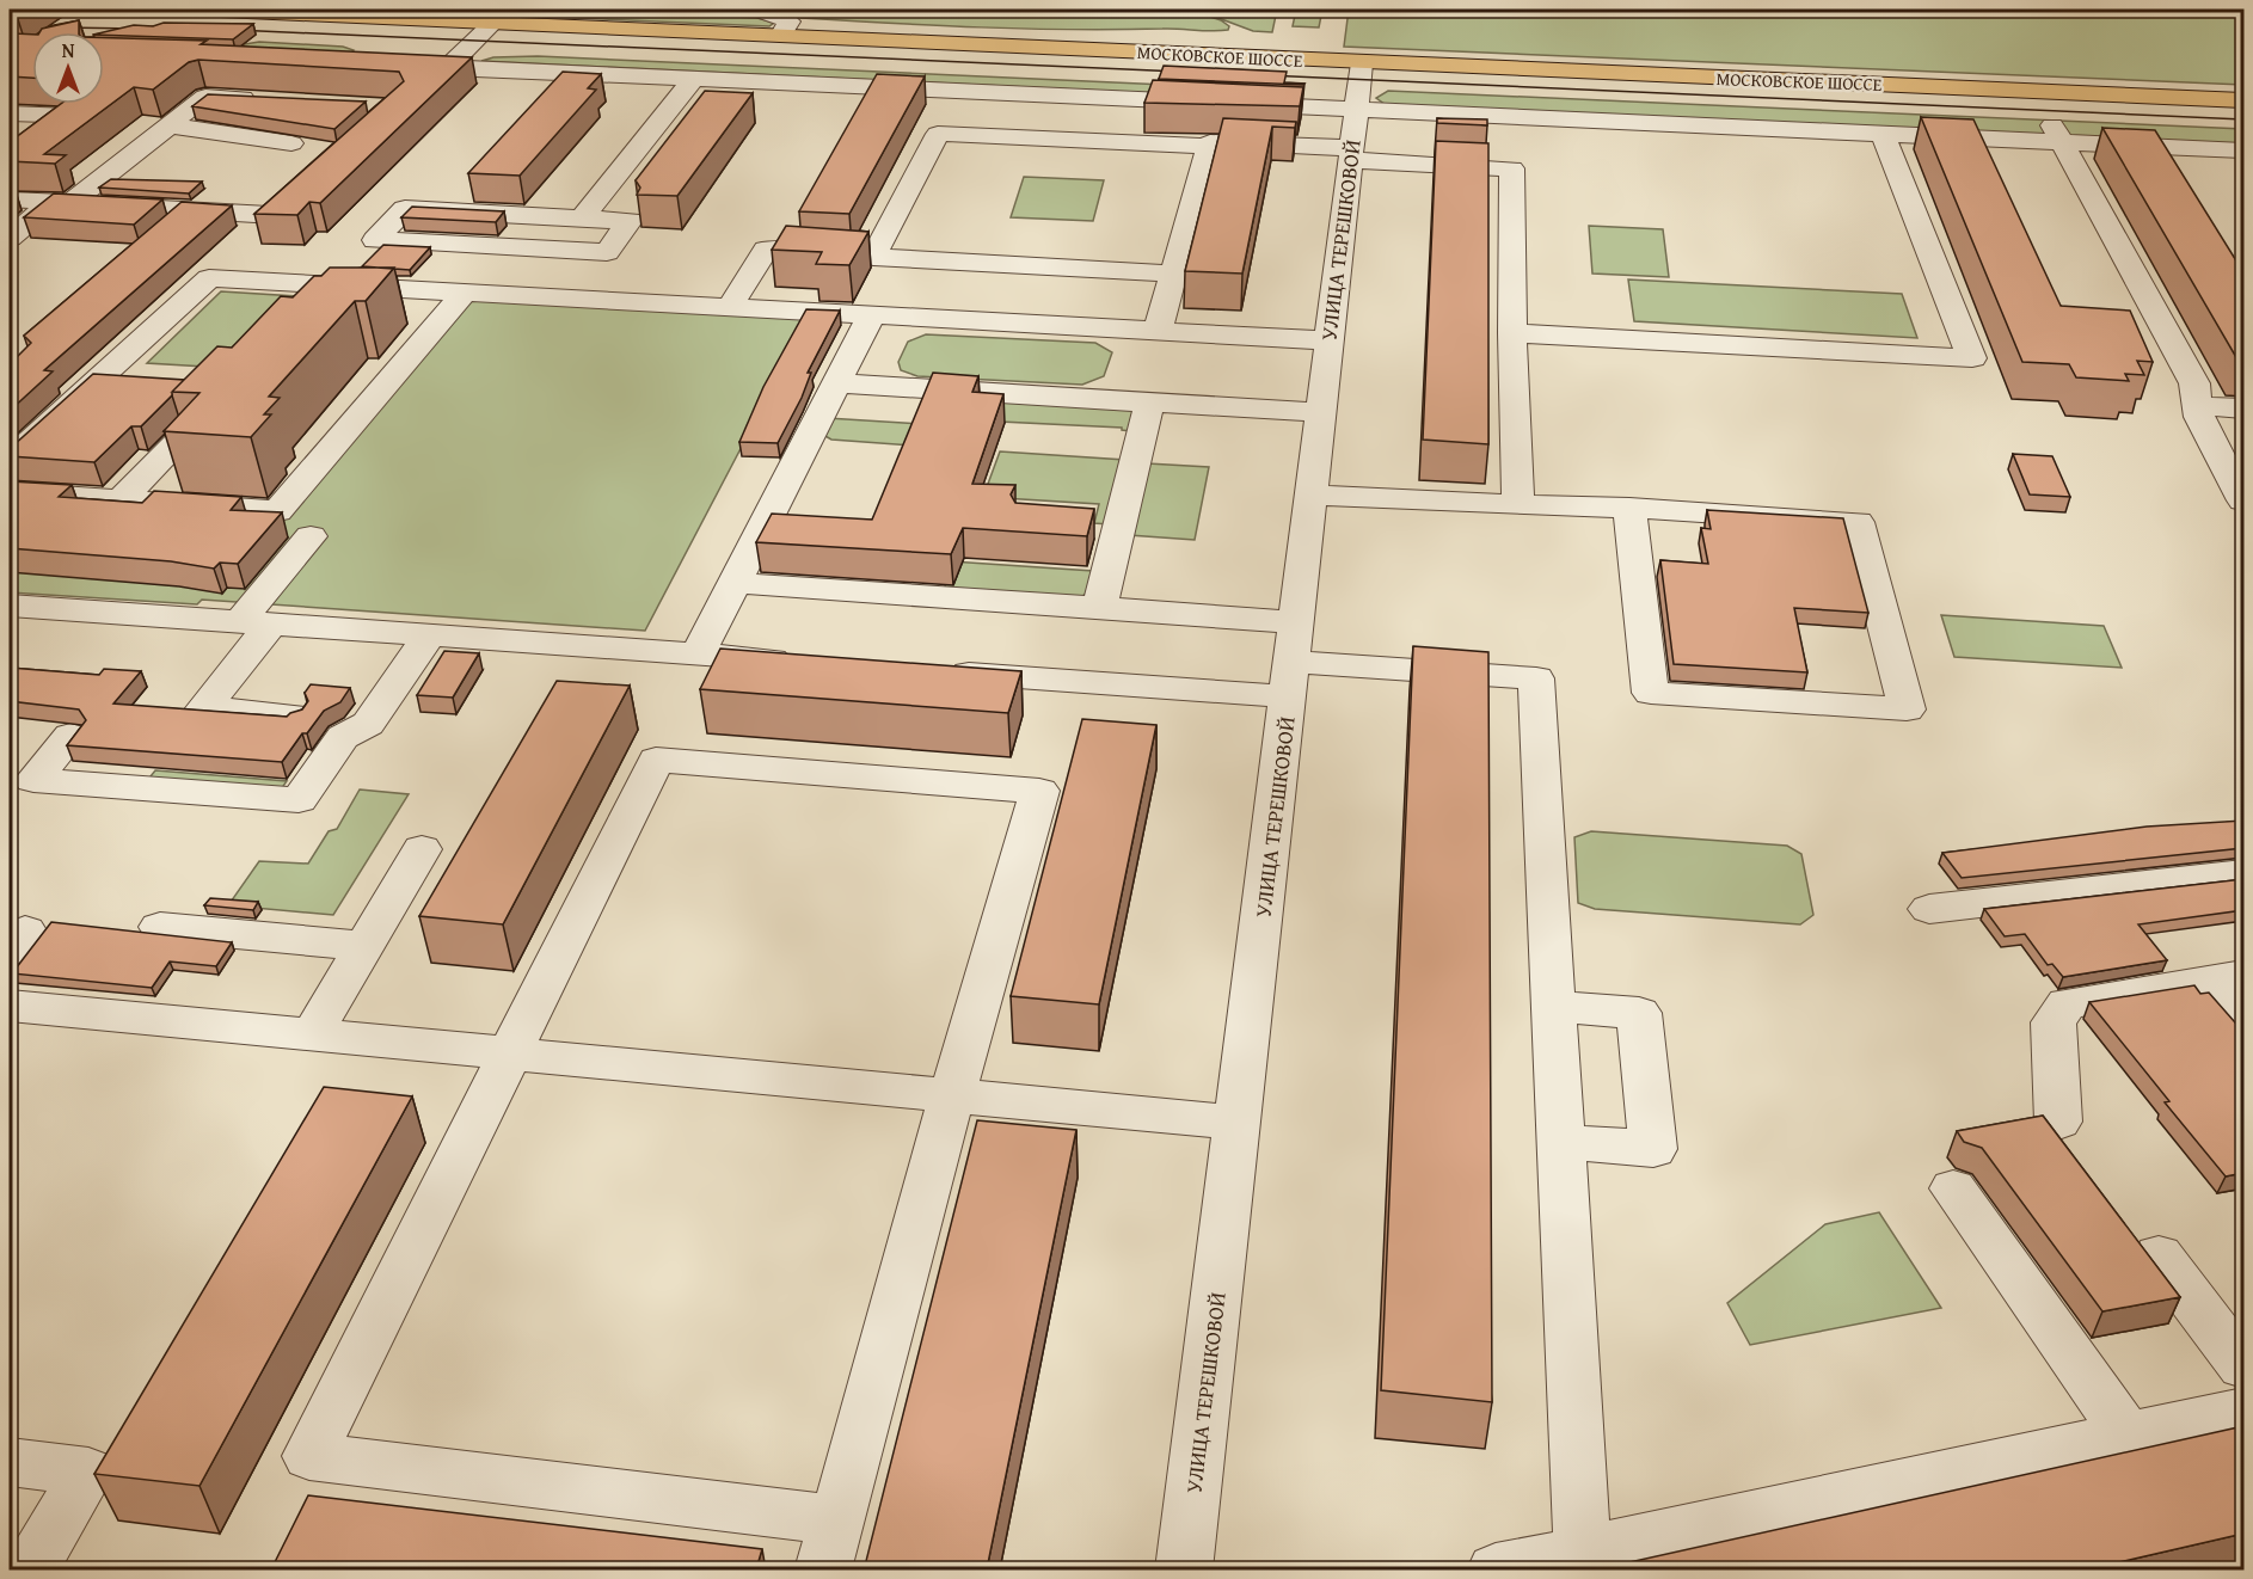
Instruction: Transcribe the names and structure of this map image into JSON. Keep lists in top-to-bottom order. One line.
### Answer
{"streets":{"main road":["МОСКОВСКОЕ ШОССЕ"],"street":["УЛИЦА ТЕРЕШКОВОЙ"]},"crossings":[["МОСКОВСКОЕ ШОССЕ","УЛИЦА ТЕРЕШКОВОЙ"]],"north":"top"}
